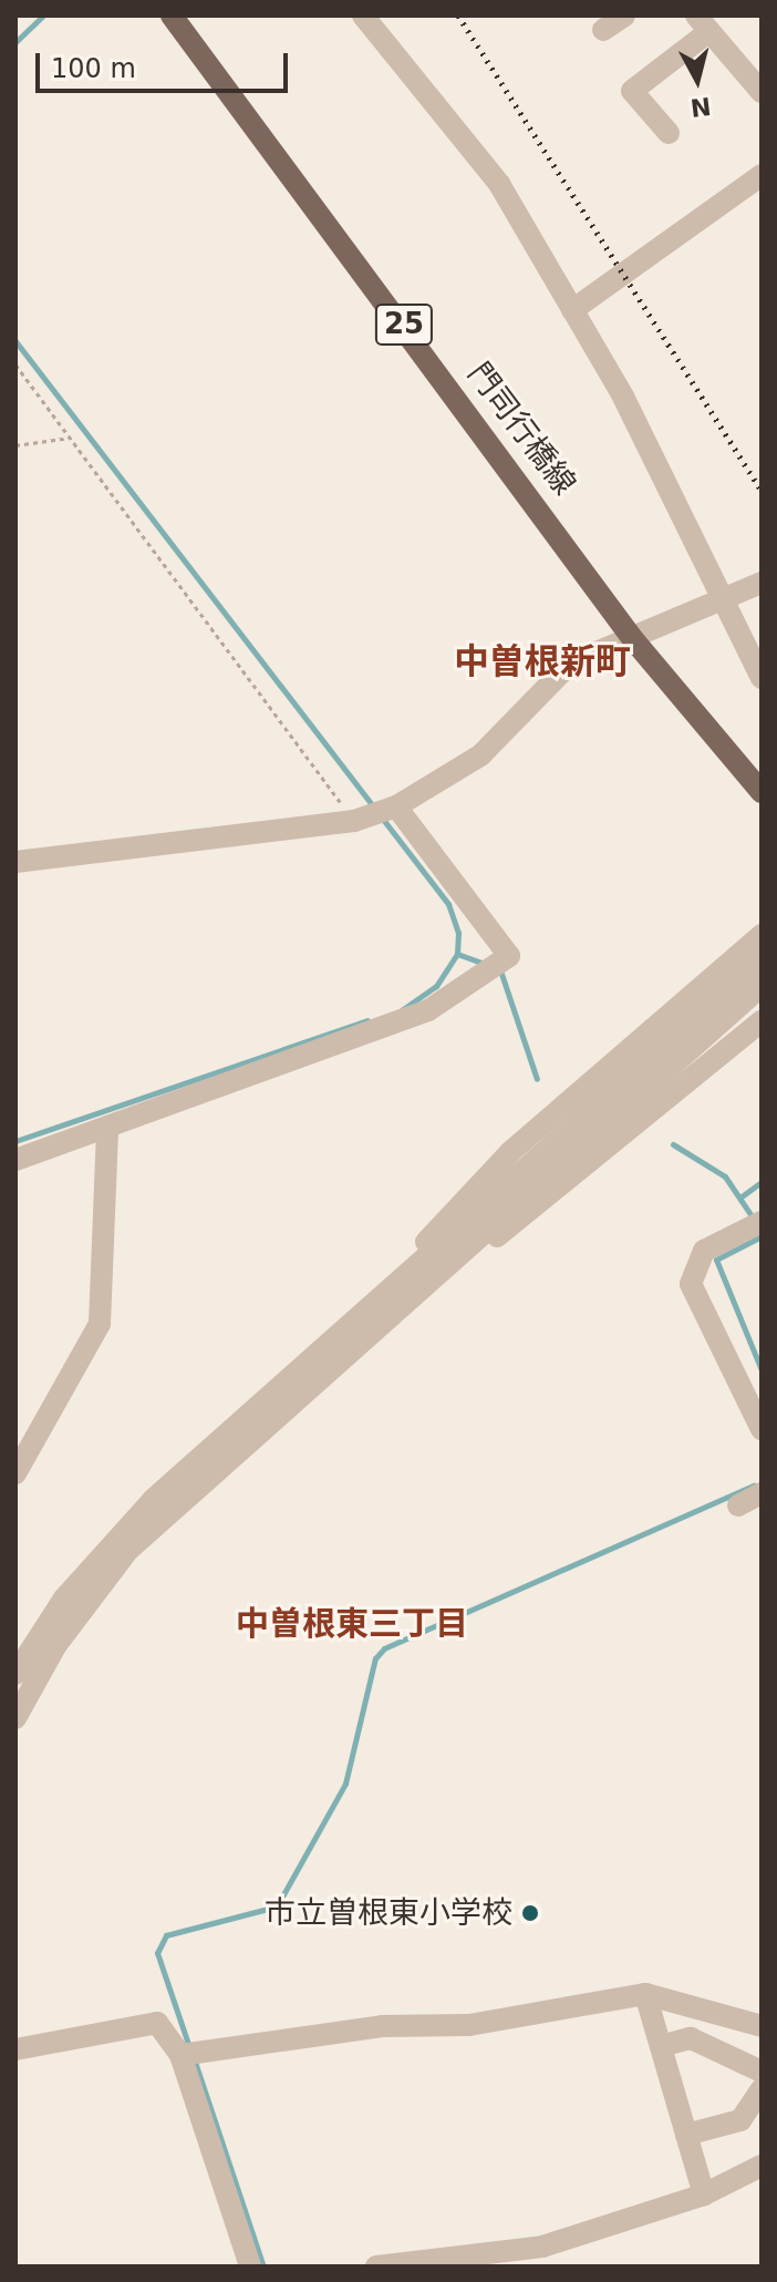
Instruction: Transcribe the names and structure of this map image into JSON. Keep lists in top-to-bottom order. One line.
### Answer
{"streets":{"main road":["25","門司行橋線"]},"districts":["中曽根新町","中曽根東三丁目"],"places":["市立曽根東小学校"],"scale_bar":"100 m","north":"bottom"}
